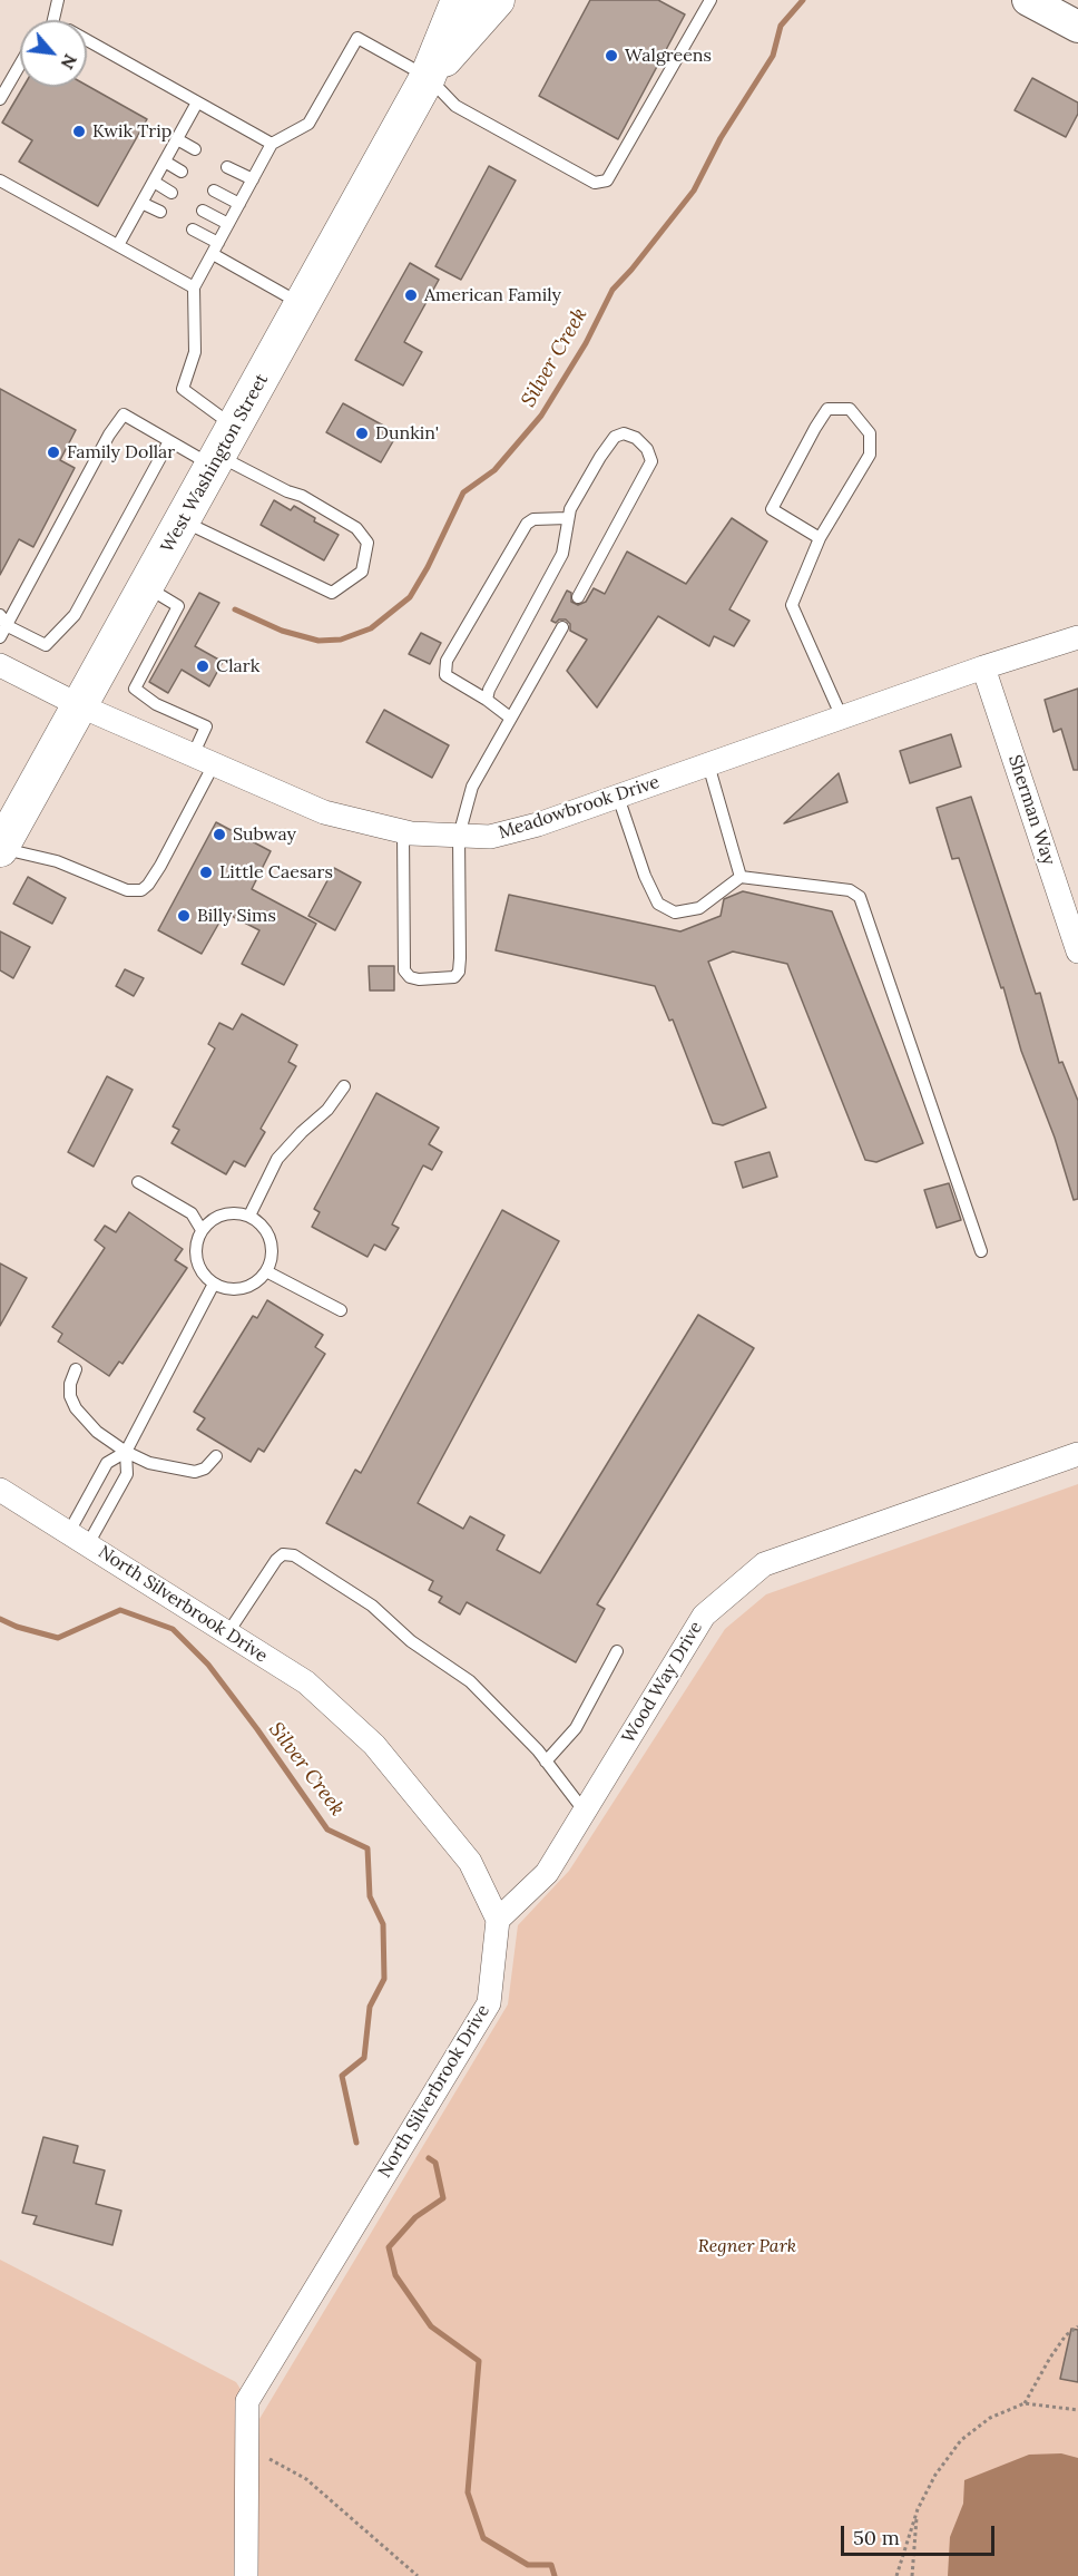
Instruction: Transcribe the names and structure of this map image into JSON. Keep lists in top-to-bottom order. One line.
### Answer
{"streets":{"main road":["West Washington Street"],"street":["Meadowbrook Drive","Sherman Way","North Silverbrook Drive","Wood Way Drive"]},"crossings":[["West Washington Street","Meadowbrook Drive"],["Meadowbrook Drive","Sherman Way"],["North Silverbrook Drive","Wood Way Drive"]],"water":["Silver Creek"],"parks":["Regner Park"],"places":["Walgreens","Kwik Trip","American Family","Dunkin'","Family Dollar","Clark","Subway","Little Caesars","Billy Sims"],"scale_bar":"50 m","north":"bottom right"}
